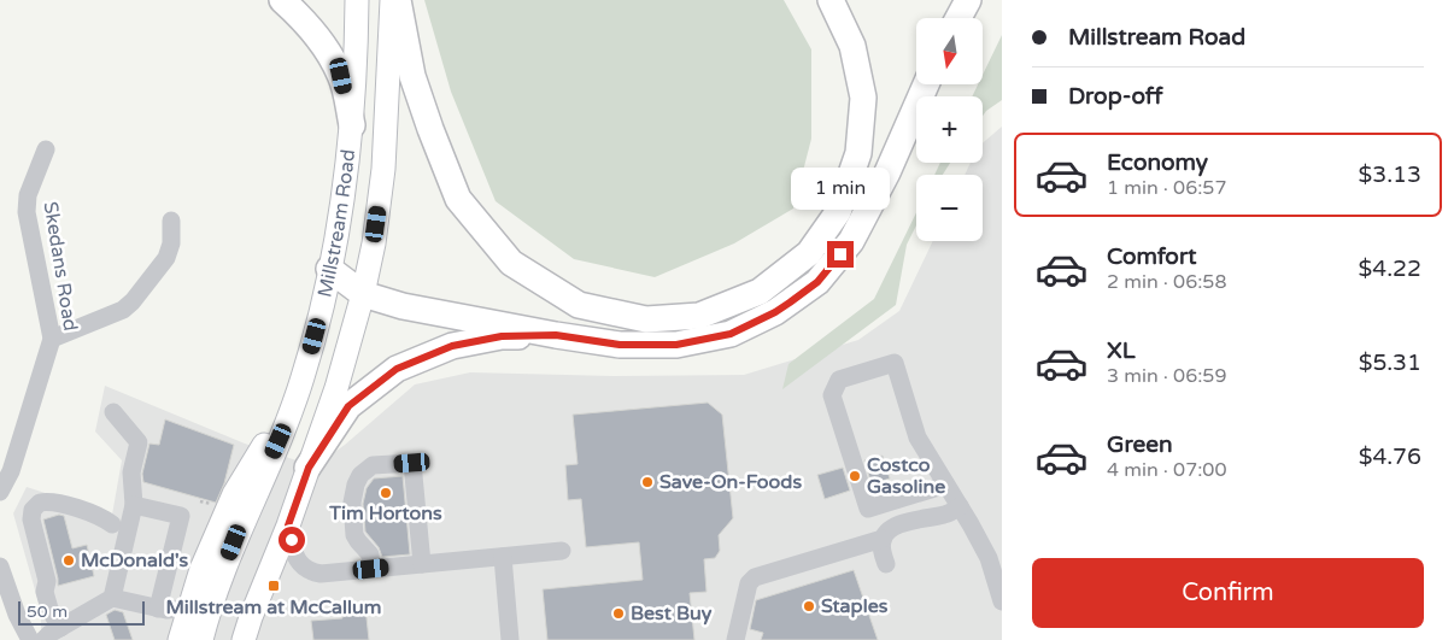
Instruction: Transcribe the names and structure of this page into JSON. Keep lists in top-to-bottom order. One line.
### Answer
{"streets":{"main road":["Millstream Road"],"street":["Skedans Road"]},"places":{"other":["Costco Gasoline","Save-On-Foods","Tim Hortons","McDonald's","Staples","Best Buy"],"transit":["Millstream at McCallum"]},"scale_bar":"50 m","north":"bottom","page":{"banner":["Millstream Road","Drop-off"],"map_buttons":["+","−"],"list":[{"name":"Economy","note":"1 min · 06:57","value":"$3.13"},{"name":"Comfort","note":"2 min · 06:58","value":"$4.22"},{"name":"XL","note":"3 min · 06:59","value":"$5.31"},{"name":"Green","note":"4 min · 07:00","value":"$4.76"}],"bubble":"1 min","buttons":"Confirm","scale":"50 m"}}
